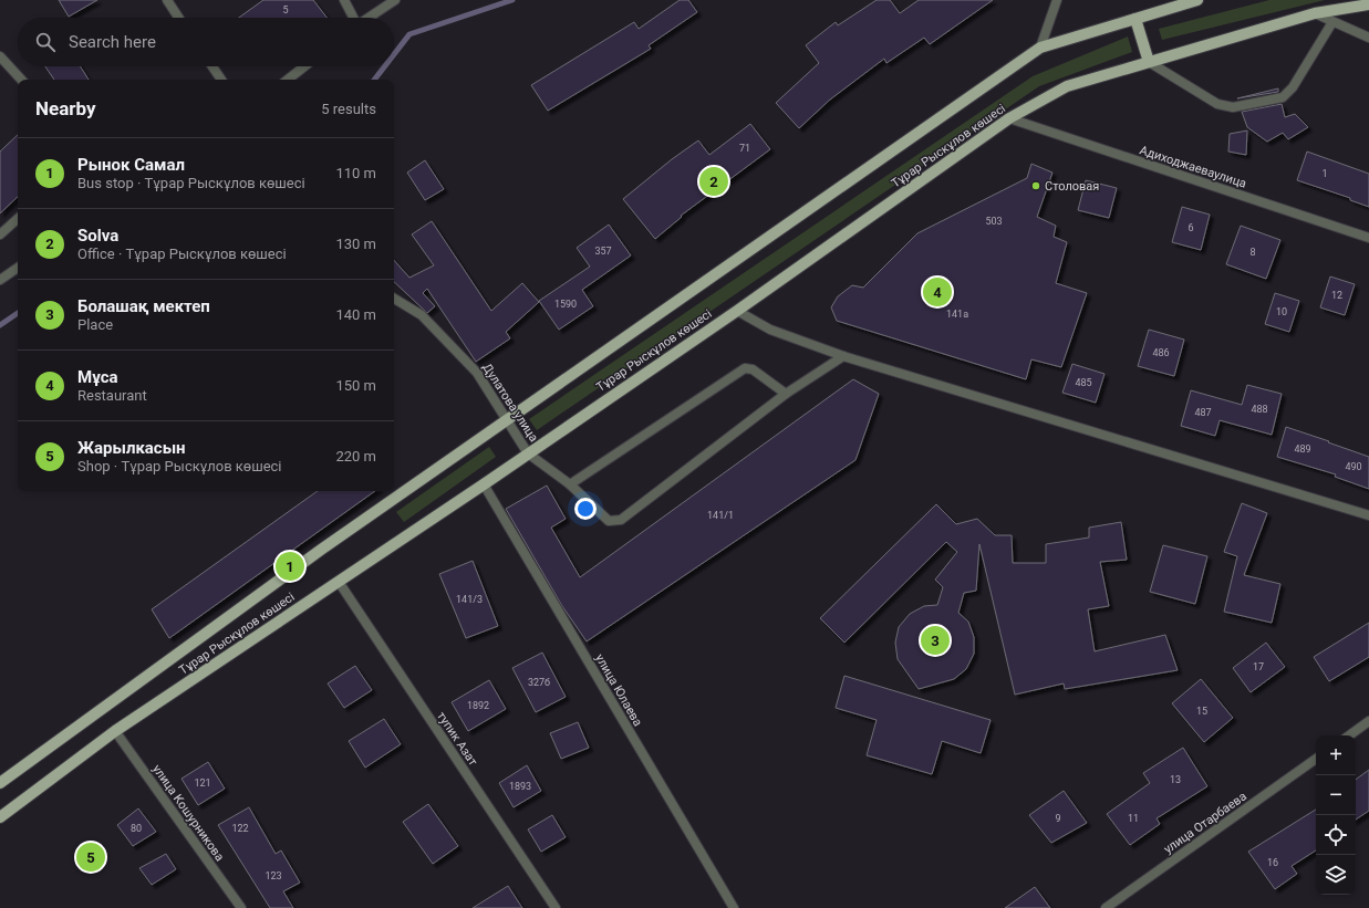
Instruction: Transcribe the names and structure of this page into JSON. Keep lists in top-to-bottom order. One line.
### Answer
{"streets":{"main road":["Тұрар Рыскұлов көшесі"],"street":["Адиходжаеваулица","Дулатова улица","улица Юлаева","тупик Азат","улица Кошурникова","улица Отарбаева"]},"crossings":[["Тұрар Рыскұлов көшесі","Адиходжаеваулица"],["Тұрар Рыскұлов көшесі","Дулатова улица"],["Тұрар Рыскұлов көшесі","улица Юлаева"],["Тұрар Рыскұлов көшесі","тупик Азат"],["Тұрар Рыскұлов көшесі","улица Кошурникова"]],"places":["Столовая"],"house_numbers":["5","71","1","503","6","357","8","12","1590","10","141а","486","485","488","487","489","490","141/1","141/3","17","327б","1892","15","13","121","1893","9","11","80","122","16","123"],"page":{"search":"Search here","heading":["Nearby","5 results"],"list":[{"mark":"1","name":"Рынок Самал","note":"Bus stop · Тұрар Рыскұлов көшесі","value":"110 m"},{"mark":"2","name":"Solva","note":"Office · Тұрар Рыскұлов көшесі","value":"130 m"},{"mark":"3","name":"Болашақ мектеп","note":"Place","value":"140 m"},{"mark":"4","name":"Мұса","note":"Restaurant","value":"150 m"},{"mark":"5","name":"Жарылкасын","note":"Shop · Тұрар Рыскұлов көшесі","value":"220 m"}],"pins":["2","4","1","3","5"],"map_buttons":["+","−"]}}
